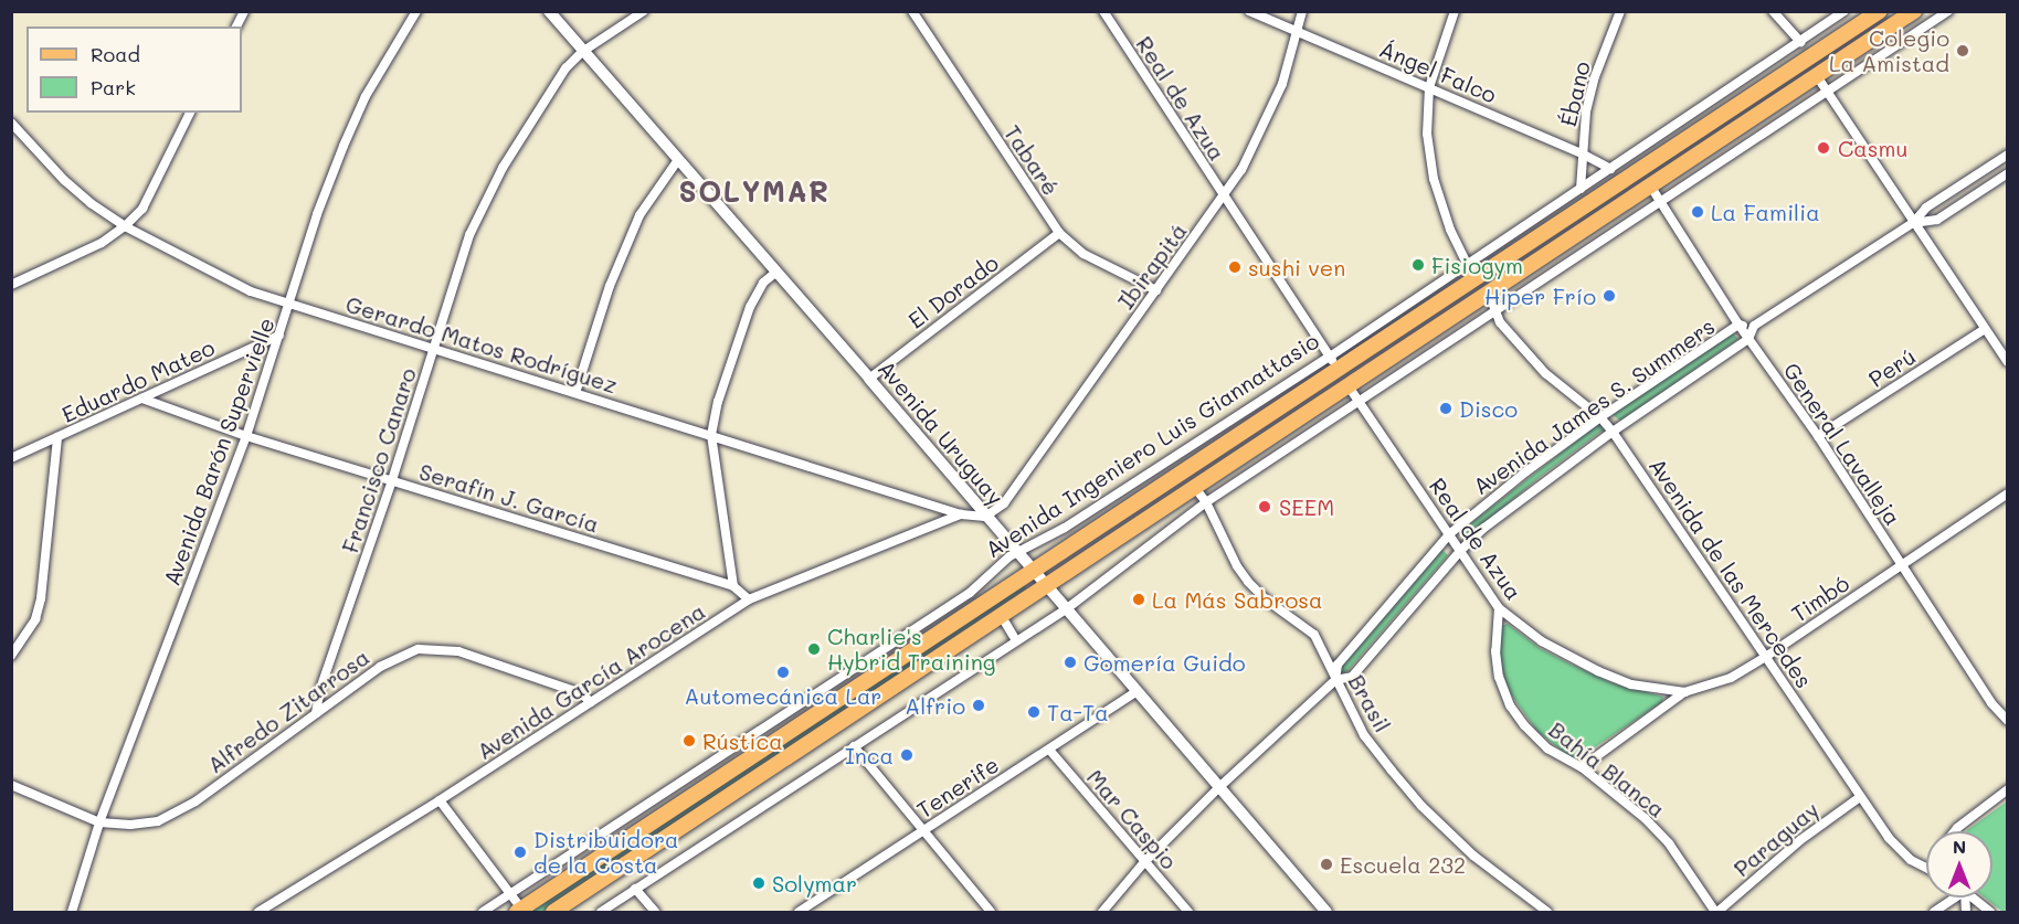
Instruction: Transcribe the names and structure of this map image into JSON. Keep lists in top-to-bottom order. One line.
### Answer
{"streets":{"main road":["Avenida Ingeniero Luis Giannattasio"],"street":["Ángel Falco","Ébano","Real de Azua","Tabaré","Ibirapitá","El Dorado","Gerardo Matos Rodríguez","Perú","Eduardo Mateo","Avenida James S. Summers","Avenida Uruguay","General Lavalleja","Avenida Barón Supervielle","Francisco Canaro","Serafín J. García","Avenida de las Mercedes","Timbó","Avenida García Arocena","Brasil","Alfredo Zitarrosa","Bahía Blanca","Tenerife","Mar Caspio","Paraguay"]},"crossings":[["Ángel Falco","Ébano"],["Ángel Falco","Ibirapitá"],["Ángel Falco","Avenida Ingeniero Luis Giannattasio"],["Ébano","Avenida Ingeniero Luis Giannattasio"],["Real de Azua","Ibirapitá"],["Real de Azua","Avenida James S. Summers"],["Real de Azua","Avenida Ingeniero Luis Giannattasio"],["Real de Azua","Timbó"],["Real de Azua","Bahía Blanca"],["Tabaré","Ibirapitá"],["Tabaré","El Dorado"],["Ibirapitá","Gerardo Matos Rodríguez"],["Ibirapitá","Avenida Uruguay"],["El Dorado","Avenida Uruguay"],["Gerardo Matos Rodríguez","Avenida Uruguay"],["Gerardo Matos Rodríguez","Avenida Barón Supervielle"],["Gerardo Matos Rodríguez","Francisco Canaro"],["Gerardo Matos Rodríguez","Avenida García Arocena"],["Perú","General Lavalleja"],["Eduardo Mateo","Avenida Barón Supervielle"],["Eduardo Mateo","Serafín J. García"],["Avenida James S. Summers","Avenida Uruguay"],["Avenida James S. Summers","General Lavalleja"],["Avenida James S. Summers","Avenida de las Mercedes"],["Avenida James S. Summers","Brasil"],["Avenida James S. Summers","Mar Caspio"],["Avenida Uruguay","Avenida Ingeniero Luis Giannattasio"],["Avenida Uruguay","Francisco Canaro"],["Avenida Uruguay","Tenerife"],["General Lavalleja","Timbó"],["Avenida Barón Supervielle","Serafín J. García"],["Avenida Barón Supervielle","Alfredo Zitarrosa"],["Francisco Canaro","Serafín J. García"],["Francisco Canaro","Alfredo Zitarrosa"],["Serafín J. García","Avenida García Arocena"],["Avenida de las Mercedes","Timbó"],["Avenida de las Mercedes","Paraguay"],["Timbó","Bahía Blanca"],["Avenida García Arocena","Alfredo Zitarrosa"],["Bahía Blanca","Paraguay"],["Tenerife","Mar Caspio"]],"districts":["SOLYMAR"],"places":["Colegio La Amistad","Casmu","La Familia","Fisiogym","sushi ven","Hiper Frío","Disco","SEEM","La Más Sabrosa","Charlie's Hybrid Training","Gomería Guido","Automecánica Lar","Alfrio","Ta-Ta","Rústica","Inca","Distribuidora de la Costa","Escuela 232","Solymar"],"legend":["Road","Park"],"north":"top"}
